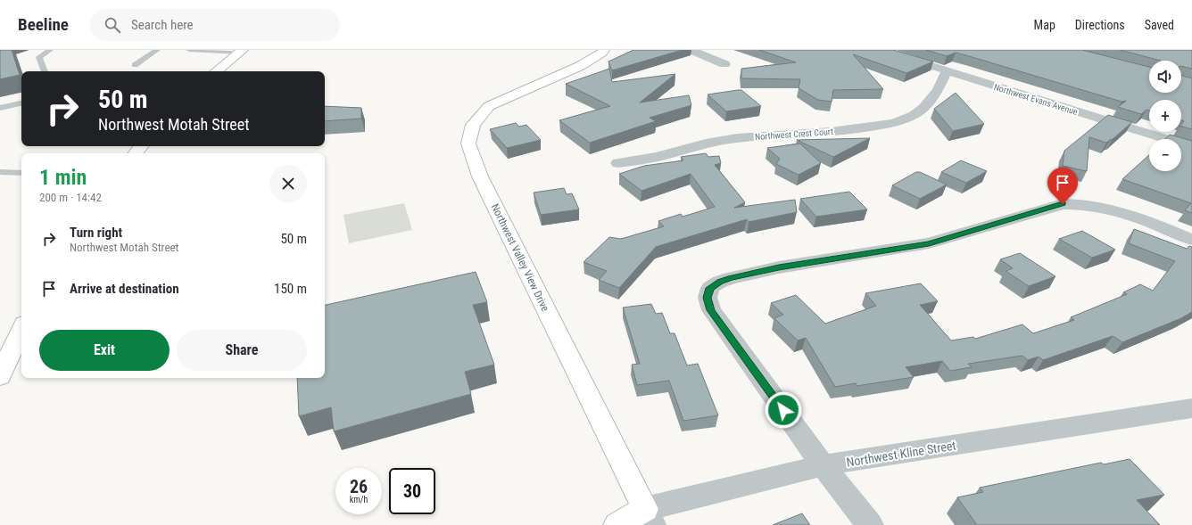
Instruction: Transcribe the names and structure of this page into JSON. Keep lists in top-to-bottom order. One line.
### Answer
{"streets":{"street":["Northwest Evans Avenue","Northwest Crest Court","Northwest Valley View Drive","Northwest Kline Street"]},"crossings":[["Northwest Evans Avenue","Northwest Crest Court"],["Northwest Valley View Drive","Northwest Kline Street"]],"page":{"header":"Beeline","search":"Search here","nav":["Map","Directions","Saved"],"map_buttons":["+","−"],"turn":["50 m","Northwest Motah Street"],"heading":["1 min","200 m · 14:42"],"list":[{"name":"Turn right","note":"Northwest Motah Street","value":"50 m"},{"name":"Arrive at destination","value":"150 m"}],"buttons":["Exit","Share"],"speed":"26 km/h","limit":"30"}}
